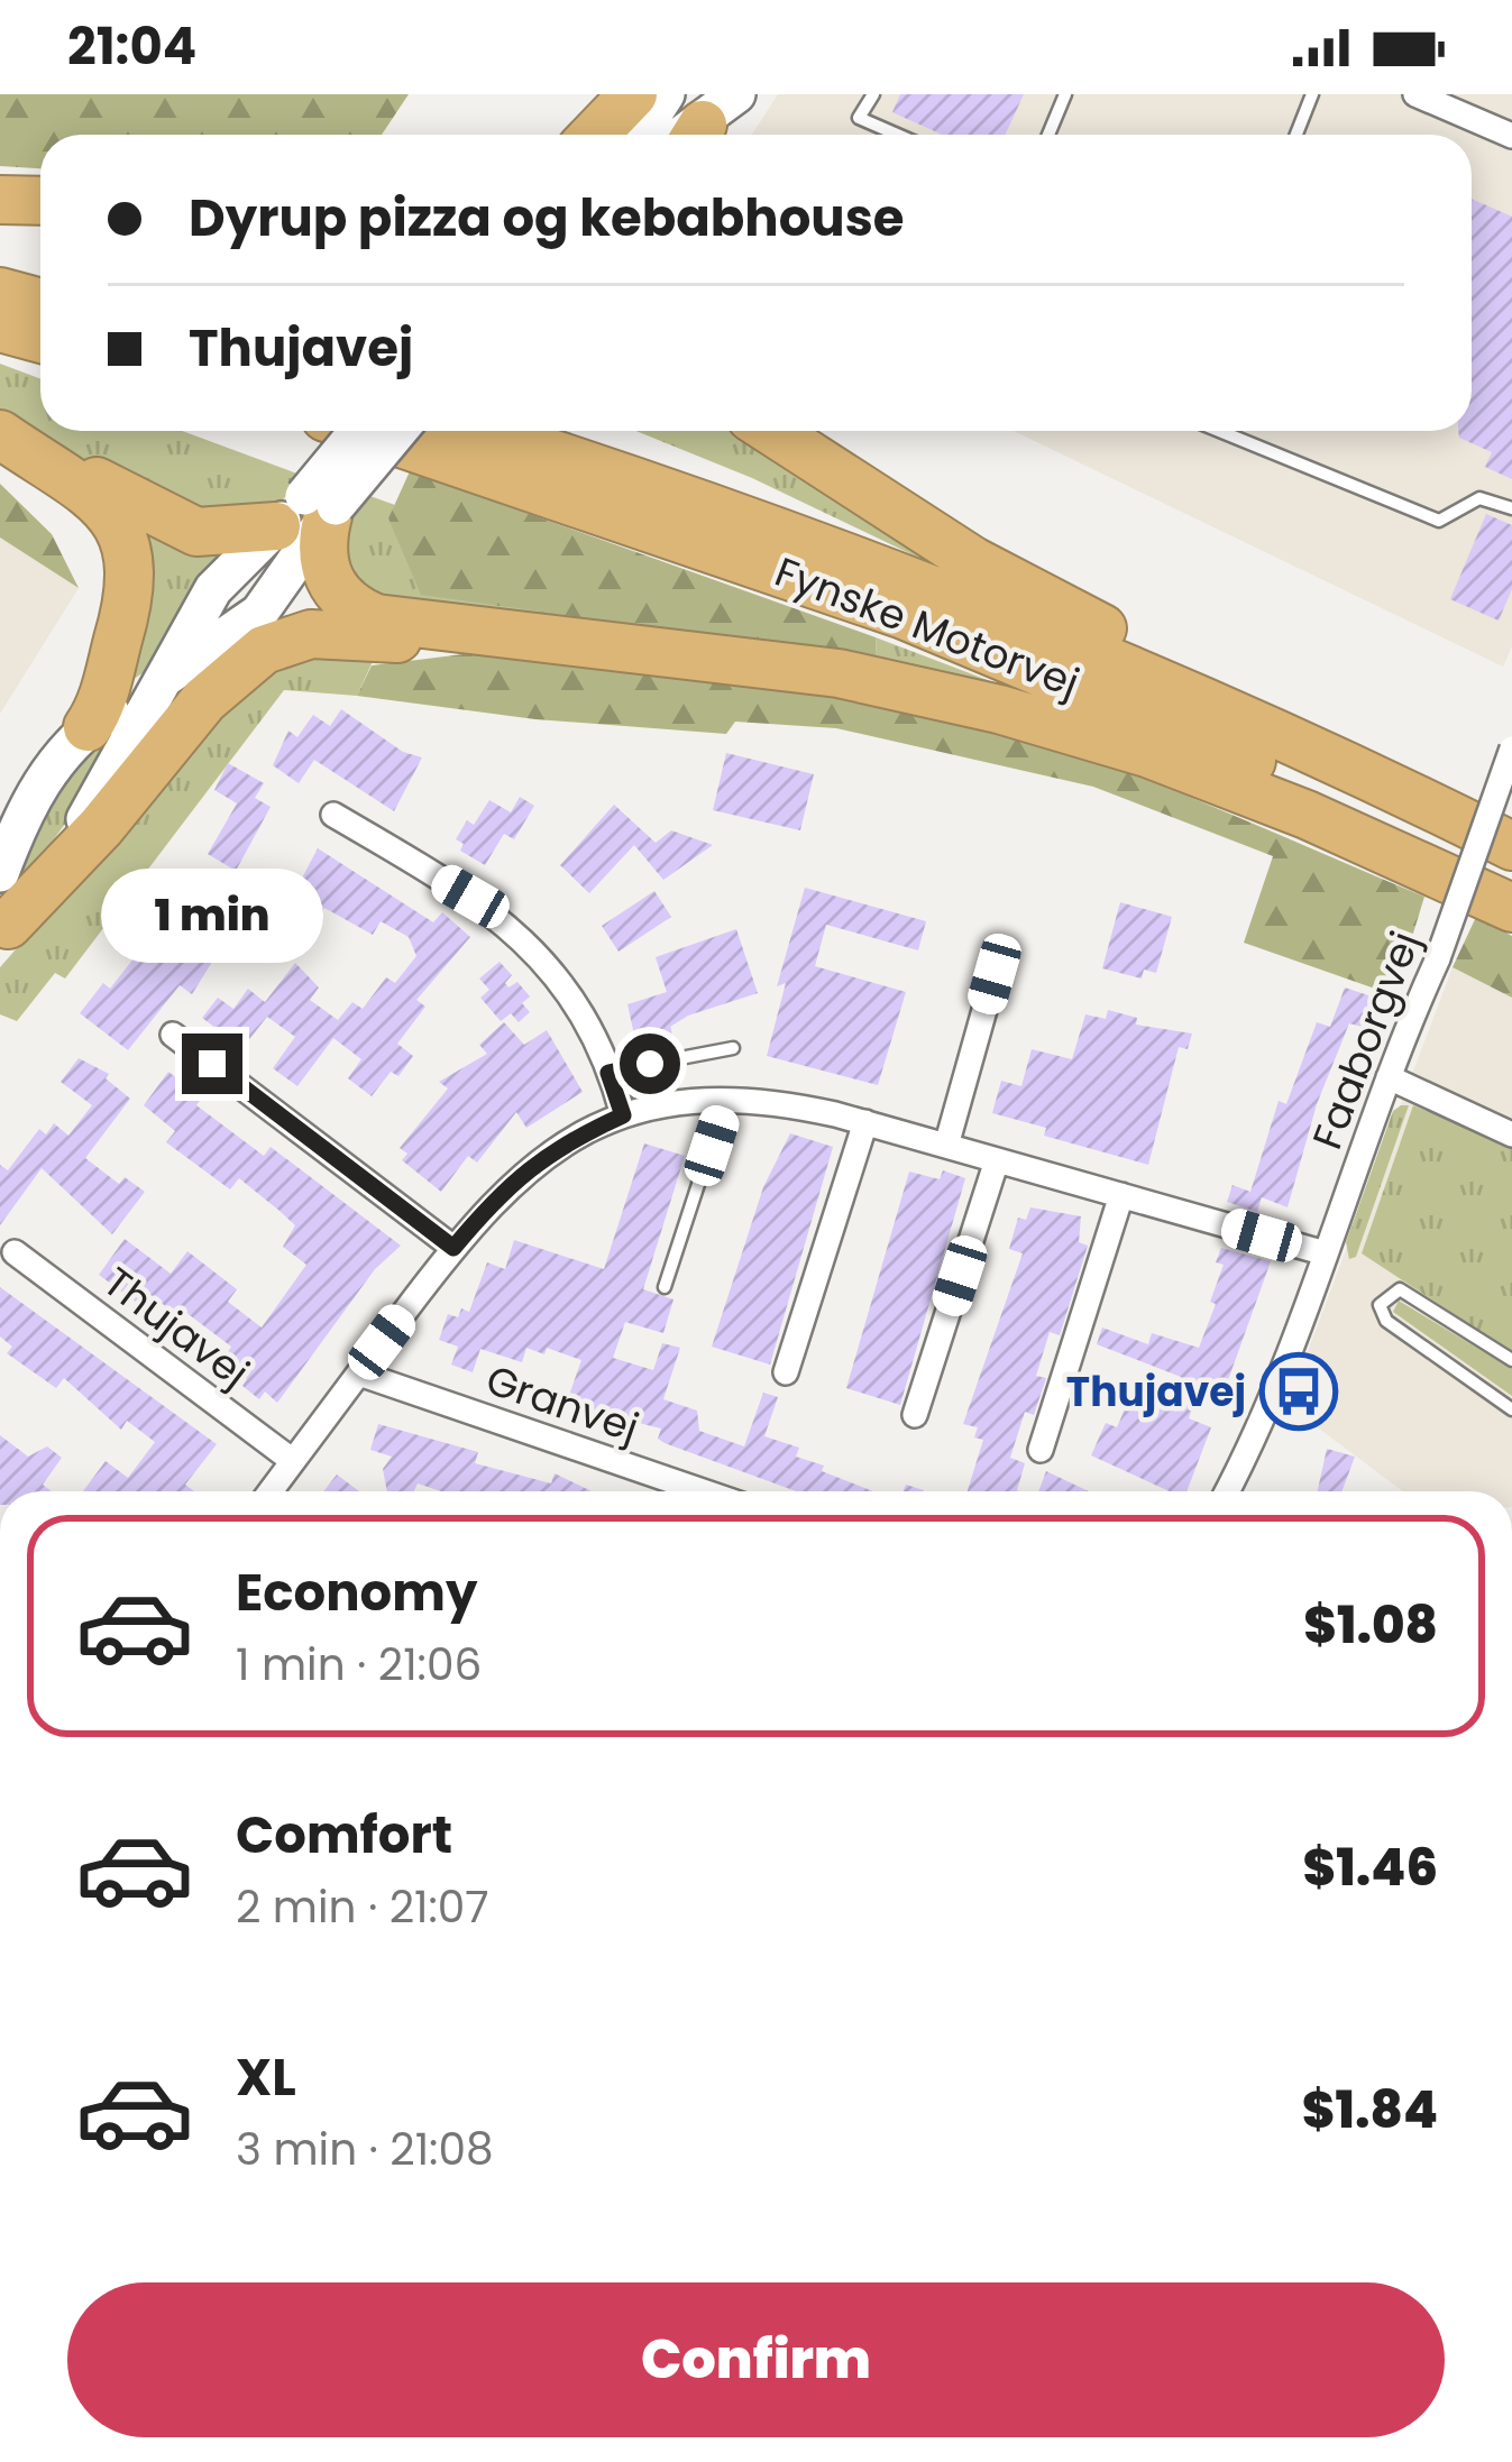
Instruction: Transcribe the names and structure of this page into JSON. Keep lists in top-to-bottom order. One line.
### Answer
{"streets":{"highway":["Fynske Motorvej"],"street":["Faaborgvej","Thujavej","Granvej"]},"places":{"bus stop":["Thujavej"]},"page":{"status":"21:04","banner":["Dyrup pizza og kebabhouse","Thujavej"],"bubble":"1 min","list":[{"name":"Economy","note":"1 min · 21:06","value":"$1.08"},{"name":"Comfort","note":"2 min · 21:07","value":"$1.46"},{"name":"XL","note":"3 min · 21:08","value":"$1.84"}],"buttons":"Confirm"}}
